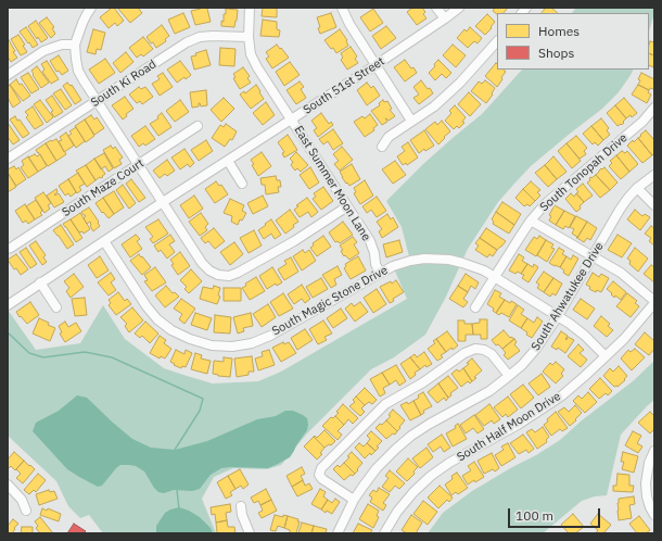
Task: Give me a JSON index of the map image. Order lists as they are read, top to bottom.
{
  "streets": {
    "street": [
      "South Ki Road",
      "South 51st Street",
      "South Tonopah Drive",
      "East Summer Moon Lane",
      "South Maze Court",
      "South Ahwatukee Drive",
      "South Magic Stone Drive",
      "South Half Moon Drive"
    ]
  },
  "crossings": [
    ["South Ki Road", "East Summer Moon Lane"],
    ["South 51st Street", "East Summer Moon Lane"],
    ["South 51st Street", "South Magic Stone Drive"],
    ["South Tonopah Drive", "South Magic Stone Drive"],
    ["East Summer Moon Lane", "South Magic Stone Drive"],
    ["South Ahwatukee Drive", "South Magic Stone Drive"],
    ["South Magic Stone Drive", "South Half Moon Drive"]
  ],
  "legend": ["Homes", "Shops"],
  "scale_bar": "100 m"
}
